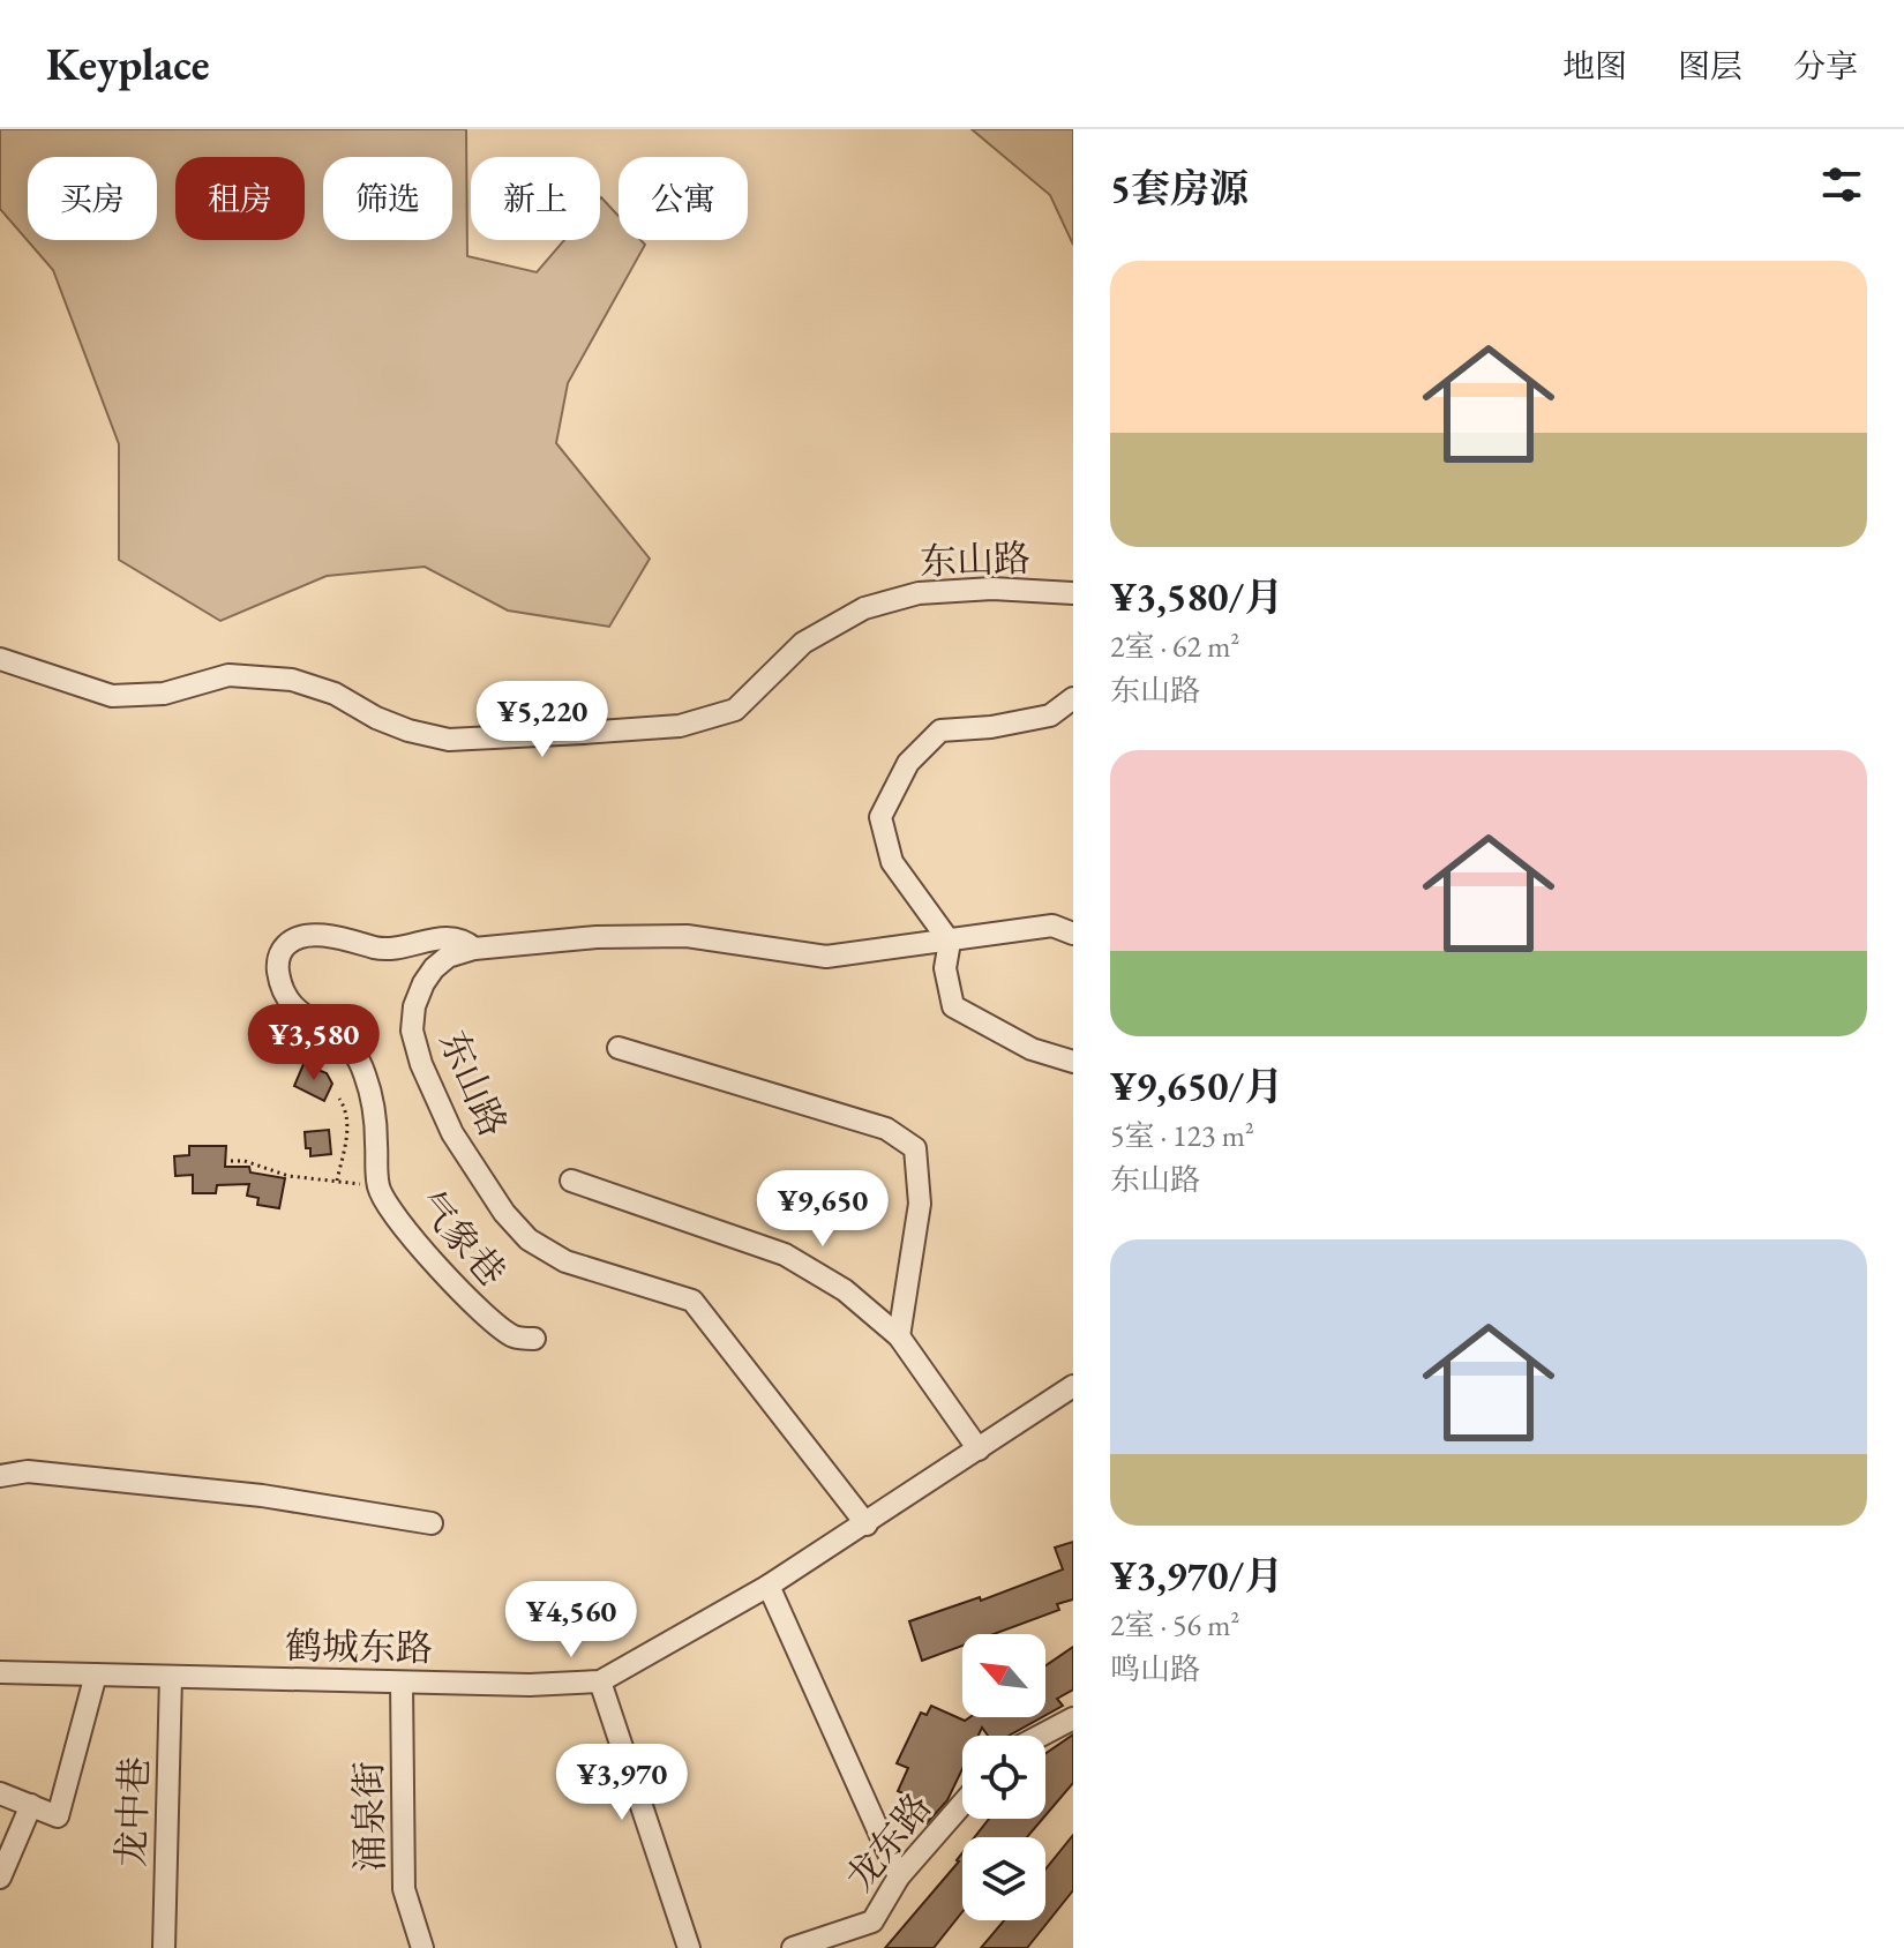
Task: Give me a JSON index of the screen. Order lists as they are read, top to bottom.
{
  "streets": {
    "street": [
      "东山路",
      "气象巷",
      "鹤城东路",
      "龙中巷",
      "涌泉街",
      "龙东路"
    ]
  },
  "crossings": [
    ["东山路", "气象巷"],
    ["东山路", "鹤城东路"],
    ["鹤城东路", "龙中巷"],
    ["鹤城东路", "涌泉街"]
  ],
  "north": "top left",
  "page": {
    "header": "Keyplace",
    "nav": ["地图", "图层", "分享"],
    "heading": "5套房源",
    "chip": [
      "买房",
      "租房",
      "筛选",
      "新上",
      "公寓"
    ],
    "list": [
      {
        "name": "¥3,580/月",
        "note": "2室 · 62 m² · 东山路"
      },
      {
        "name": "¥9,650/月",
        "note": "5室 · 123 m² · 东山路"
      },
      {
        "name": "¥3,970/月",
        "note": "2室 · 56 m² · 鸣山路"
      }
    ],
    "price": [
      "¥5,220",
      "¥3,580",
      "¥9,650",
      "¥4,560",
      "¥3,970"
    ]
  }
}
